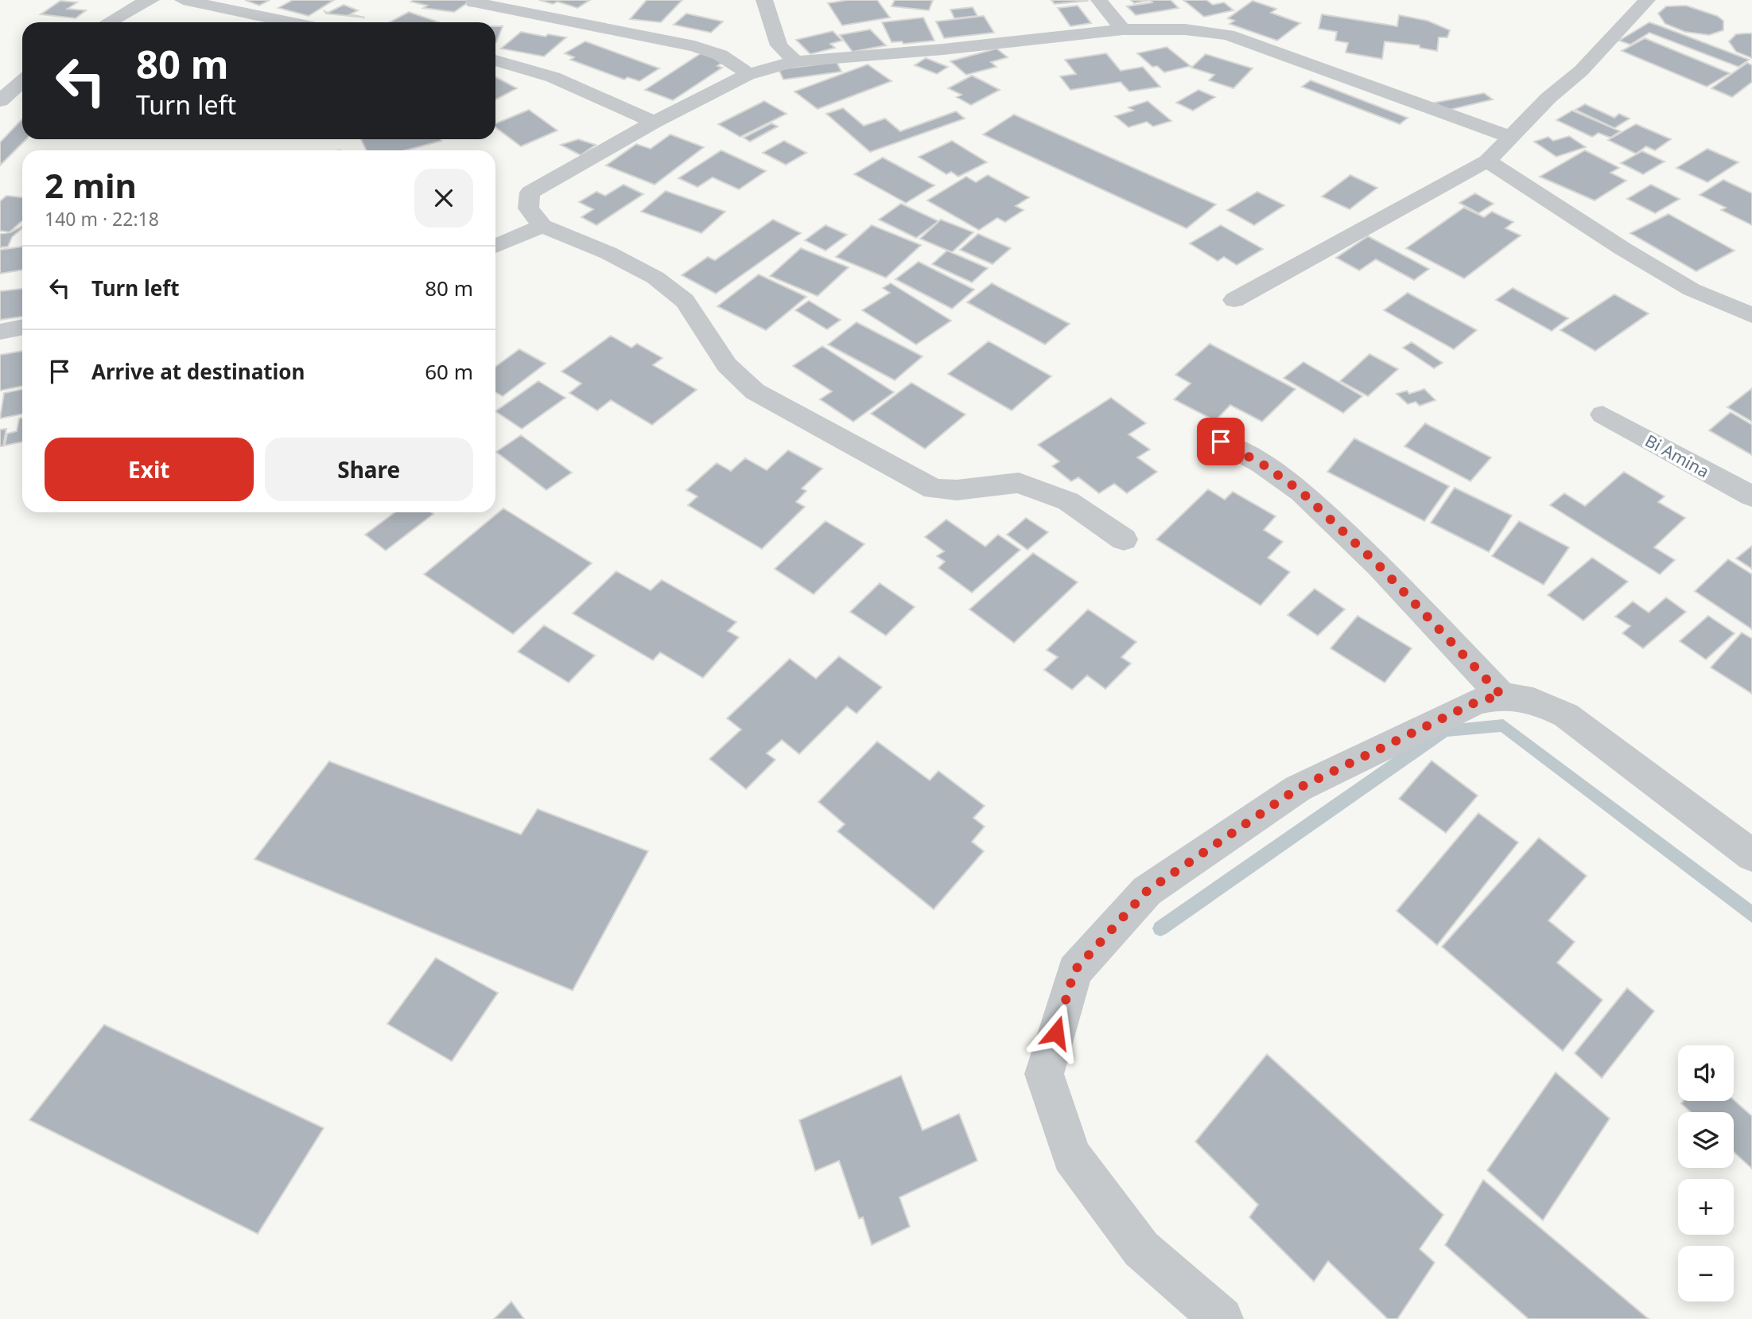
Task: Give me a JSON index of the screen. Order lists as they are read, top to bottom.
{
  "streets": {
    "street": ["Bi Amina"]
  },
  "page": {
    "turn": ["80 m", "Turn left"],
    "heading": ["2 min", "140 m · 22:18"],
    "list": [
      {
        "name": "Turn left",
        "value": "80 m"
      },
      {
        "name": "Arrive at destination",
        "value": "60 m"
      }
    ],
    "buttons": ["Exit", "Share"],
    "map_buttons": ["+", "−"]
  }
}
